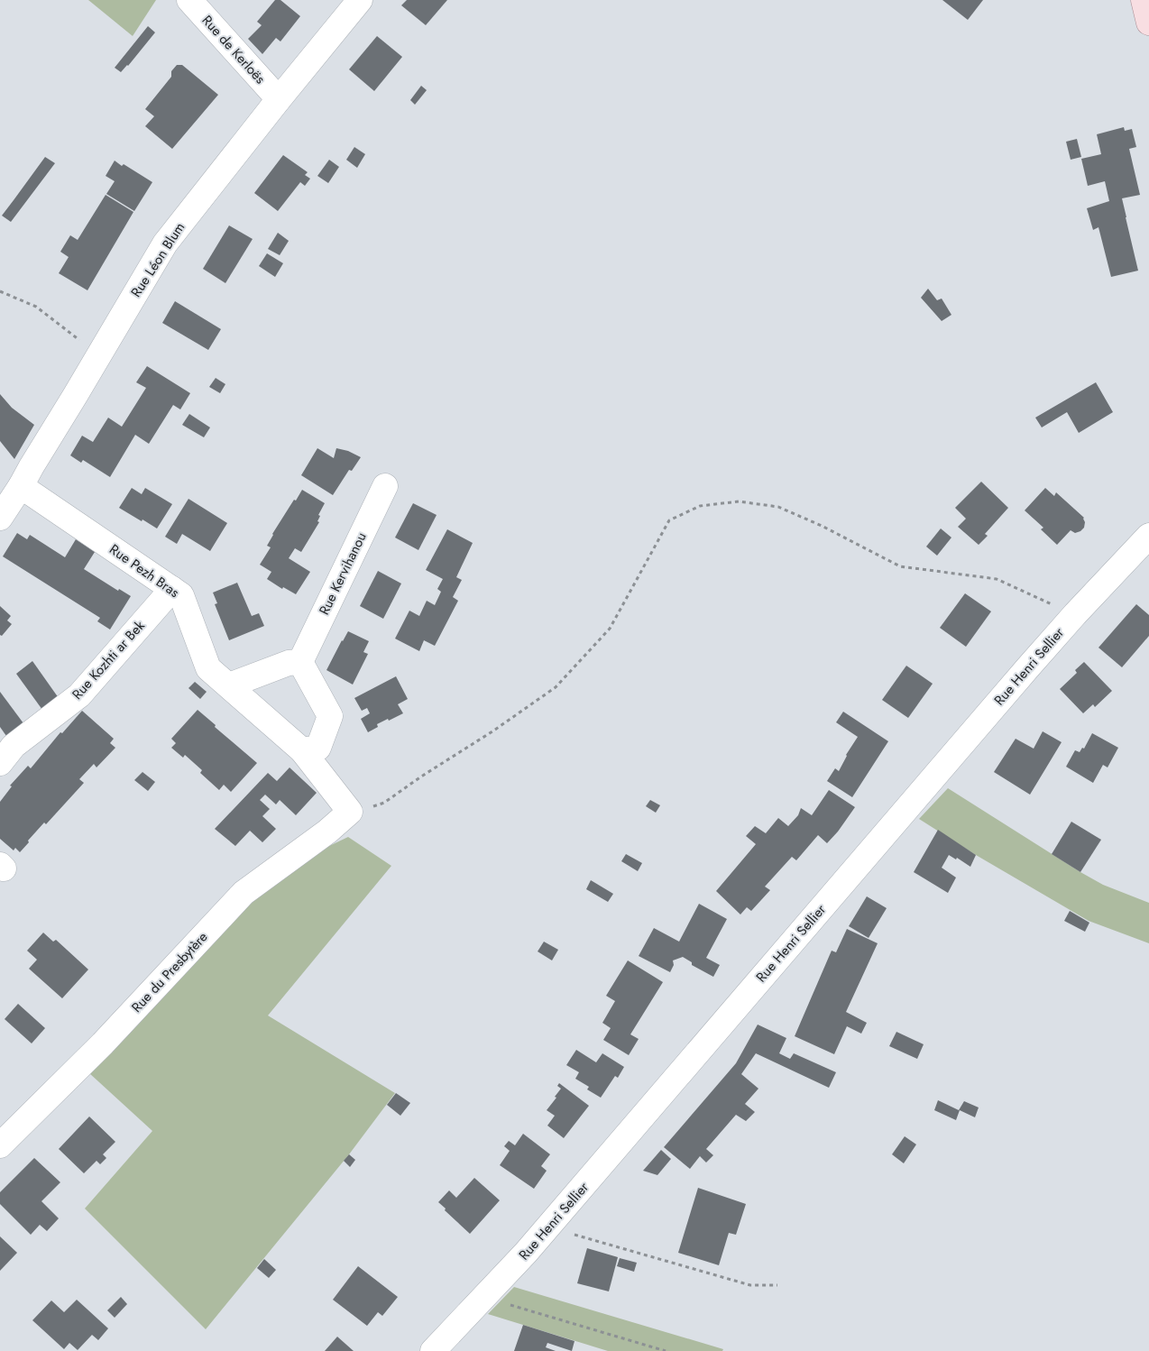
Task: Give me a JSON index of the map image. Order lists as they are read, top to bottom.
{
  "streets": {
    "street": [
      "Rue de Kerloës",
      "Rue Léon Blum",
      "Rue Pezh Bras",
      "Rue Kervihanou",
      "Rue Kozhti ar Bek",
      "Rue Henri Sellier",
      "Rue du Presbytère"
    ]
  },
  "crossings": [
    ["Rue de Kerloës", "Rue Léon Blum"],
    ["Rue Léon Blum", "Rue Pezh Bras"],
    ["Rue Pezh Bras", "Rue Kozhti ar Bek"],
    ["Rue Pezh Bras", "Rue du Presbytère"]
  ]
}
